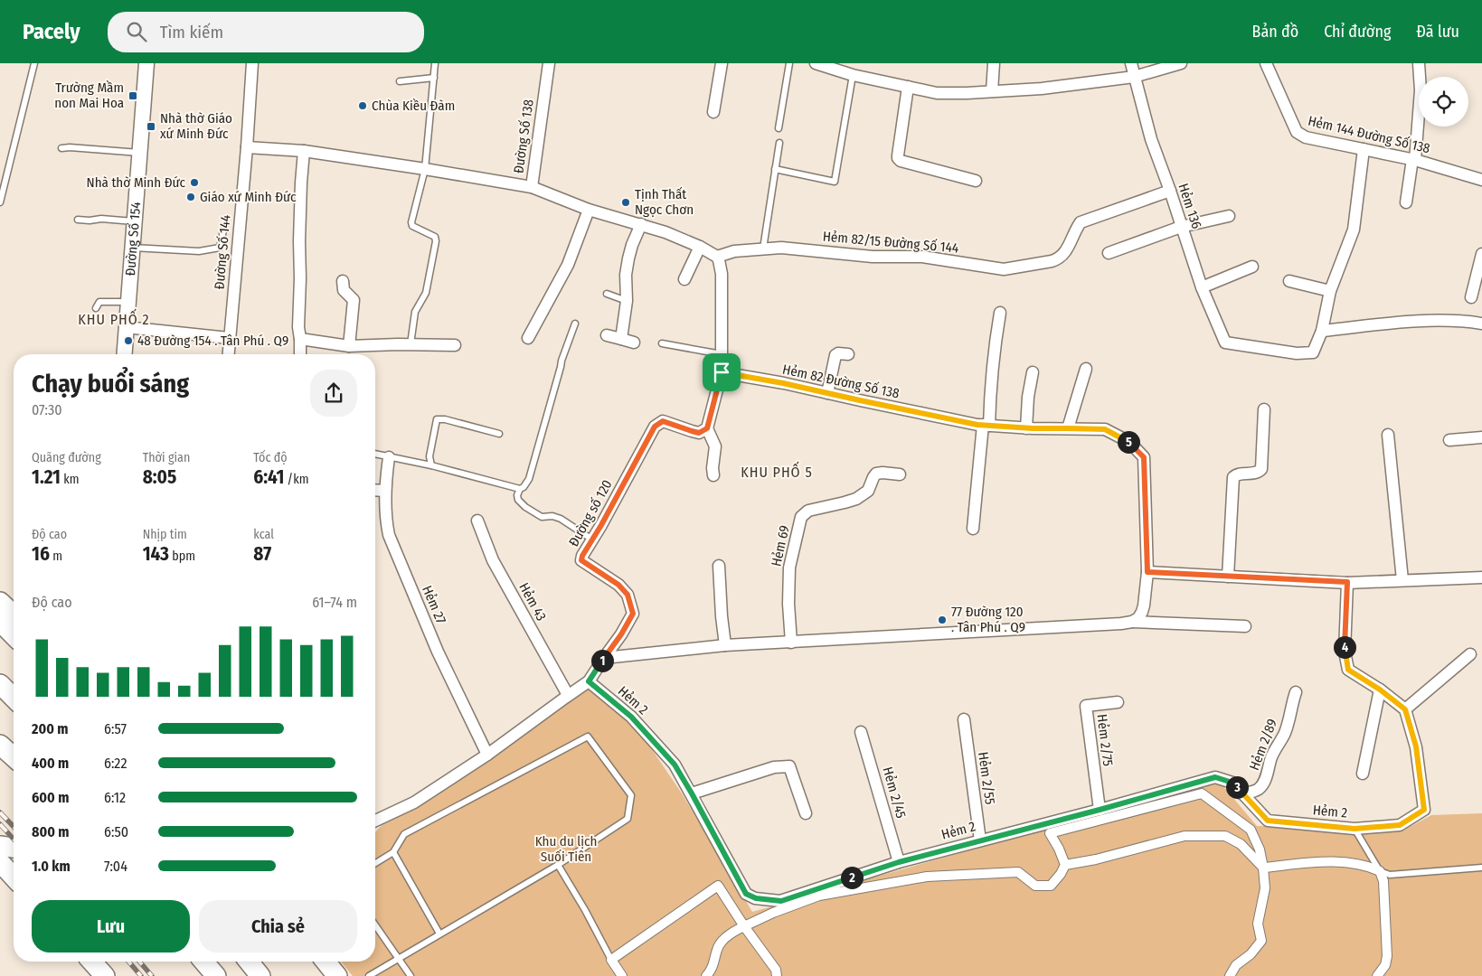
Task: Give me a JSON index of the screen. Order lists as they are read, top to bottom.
{
  "streets": {
    "street": [
      "Hẻm 144 Đường Số 138",
      "Đường Số 138",
      "Hẻm 136",
      "Đường Số 154",
      "Hẻm 82/15 Đường Số 144",
      "Đường Số 144",
      "Hẻm 82 Đường Số 138",
      "Đường số 120",
      "Hẻm 69",
      "Hẻm 43",
      "Hẻm 27",
      "Hẻm 2",
      "Hẻm 2/75",
      "Hẻm 2/89",
      "Hẻm 2/55",
      "Hẻm 2/45"
    ]
  },
  "crossings": [
    ["Đường Số 138", "Đường Số 144"],
    ["Hẻm 136", "Hẻm 82/15 Đường Số 144"],
    ["Đường số 120", "Hẻm 43"],
    ["Đường số 120", "Hẻm 27"],
    ["Đường số 120", "Hẻm 2"],
    ["Hẻm 2", "Hẻm 2/75"],
    ["Hẻm 2", "Hẻm 2/89"],
    ["Hẻm 2", "Hẻm 2/55"],
    ["Hẻm 2", "Hẻm 2/45"]
  ],
  "districts": ["KHU PHỐ 2", "KHU PHỐ 5"],
  "parks": ["Khu du lịch Suối Tiên"],
  "places": {
    "transit": ["Trường Mầm non Mai Hoa", "Nhà thờ Giáo xứ Minh Đức"],
    "other": [
      "Chùa Kiều Đàm",
      "Nhà thờ Minh Đức",
      "Giáo xứ Minh Đức",
      "Tịnh Thất Ngọc Chơn",
      "48 Đường 154 . Tân Phú . Q9",
      "77 Đường 120 . Tân Phú . Q9"
    ]
  },
  "page": {
    "header": "Pacely",
    "search": "Tìm kiếm",
    "nav": ["Bản đồ", "Chỉ đường", "Đã lưu"],
    "heading": ["Chạy buổi sáng", "07:30"],
    "pins": [
      "5",
      "4",
      "1",
      "3",
      "2"
    ],
    "stats": [
      ["Quãng đường", "1.21 km"],
      ["Thời gian", "8:05"],
      ["Tốc độ", "6:41 /km"],
      ["Độ cao", "16 m"],
      ["Nhịp tim", "143 bpm"],
      ["kcal", "87"]
    ],
    "chart": ["Độ cao", "61–74 m"],
    "list": [
      {
        "name": "200 m",
        "note": "6:57"
      },
      {
        "name": "400 m",
        "note": "6:22"
      },
      {
        "name": "600 m",
        "note": "6:12"
      },
      {
        "name": "800 m",
        "note": "6:50"
      },
      {
        "name": "1.0 km",
        "note": "7:04"
      }
    ],
    "buttons": ["Lưu", "Chia sẻ"]
  }
}
